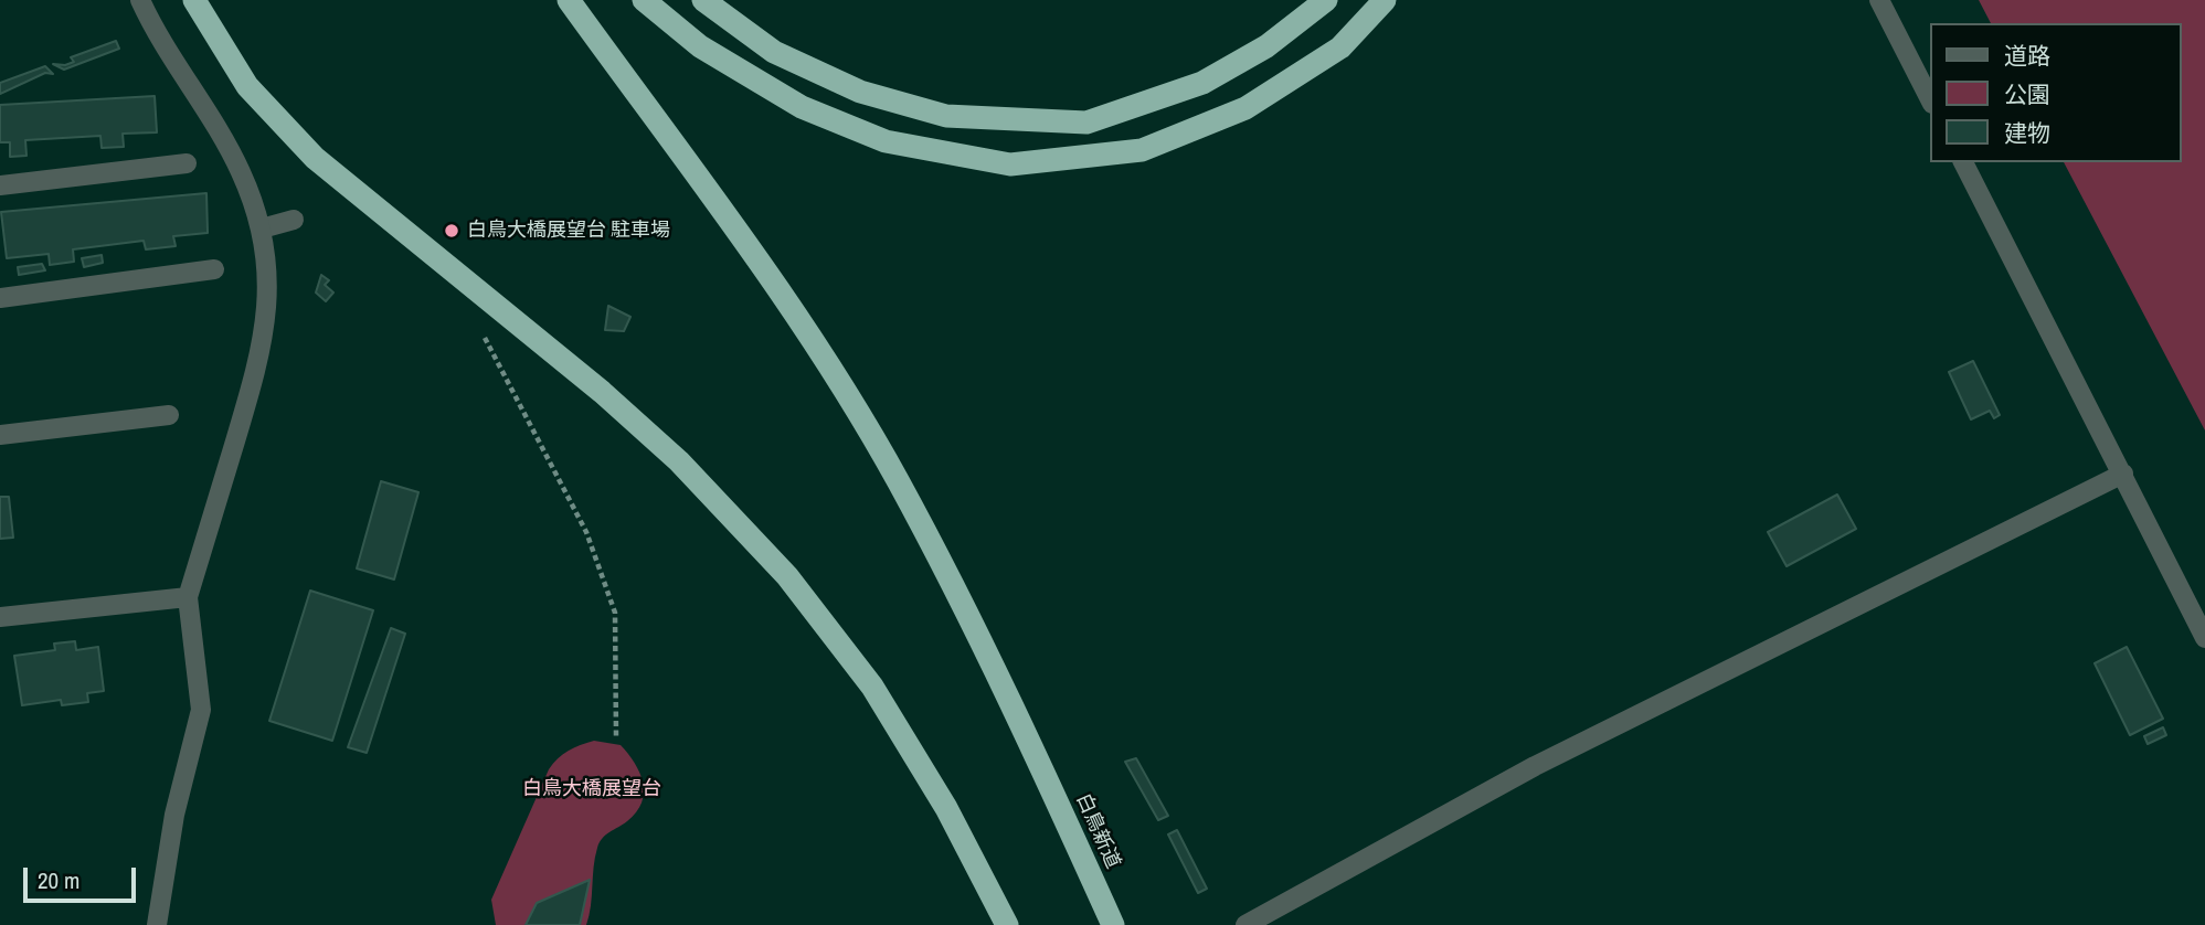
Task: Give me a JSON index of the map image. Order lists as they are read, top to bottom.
{
  "streets": {
    "highway": ["白鳥新道"]
  },
  "parks": ["白鳥大橋展望台"],
  "places": ["白鳥大橋展望台 駐車場"],
  "legend": ["道路", "公園", "建物"],
  "scale_bar": "20 m"
}
